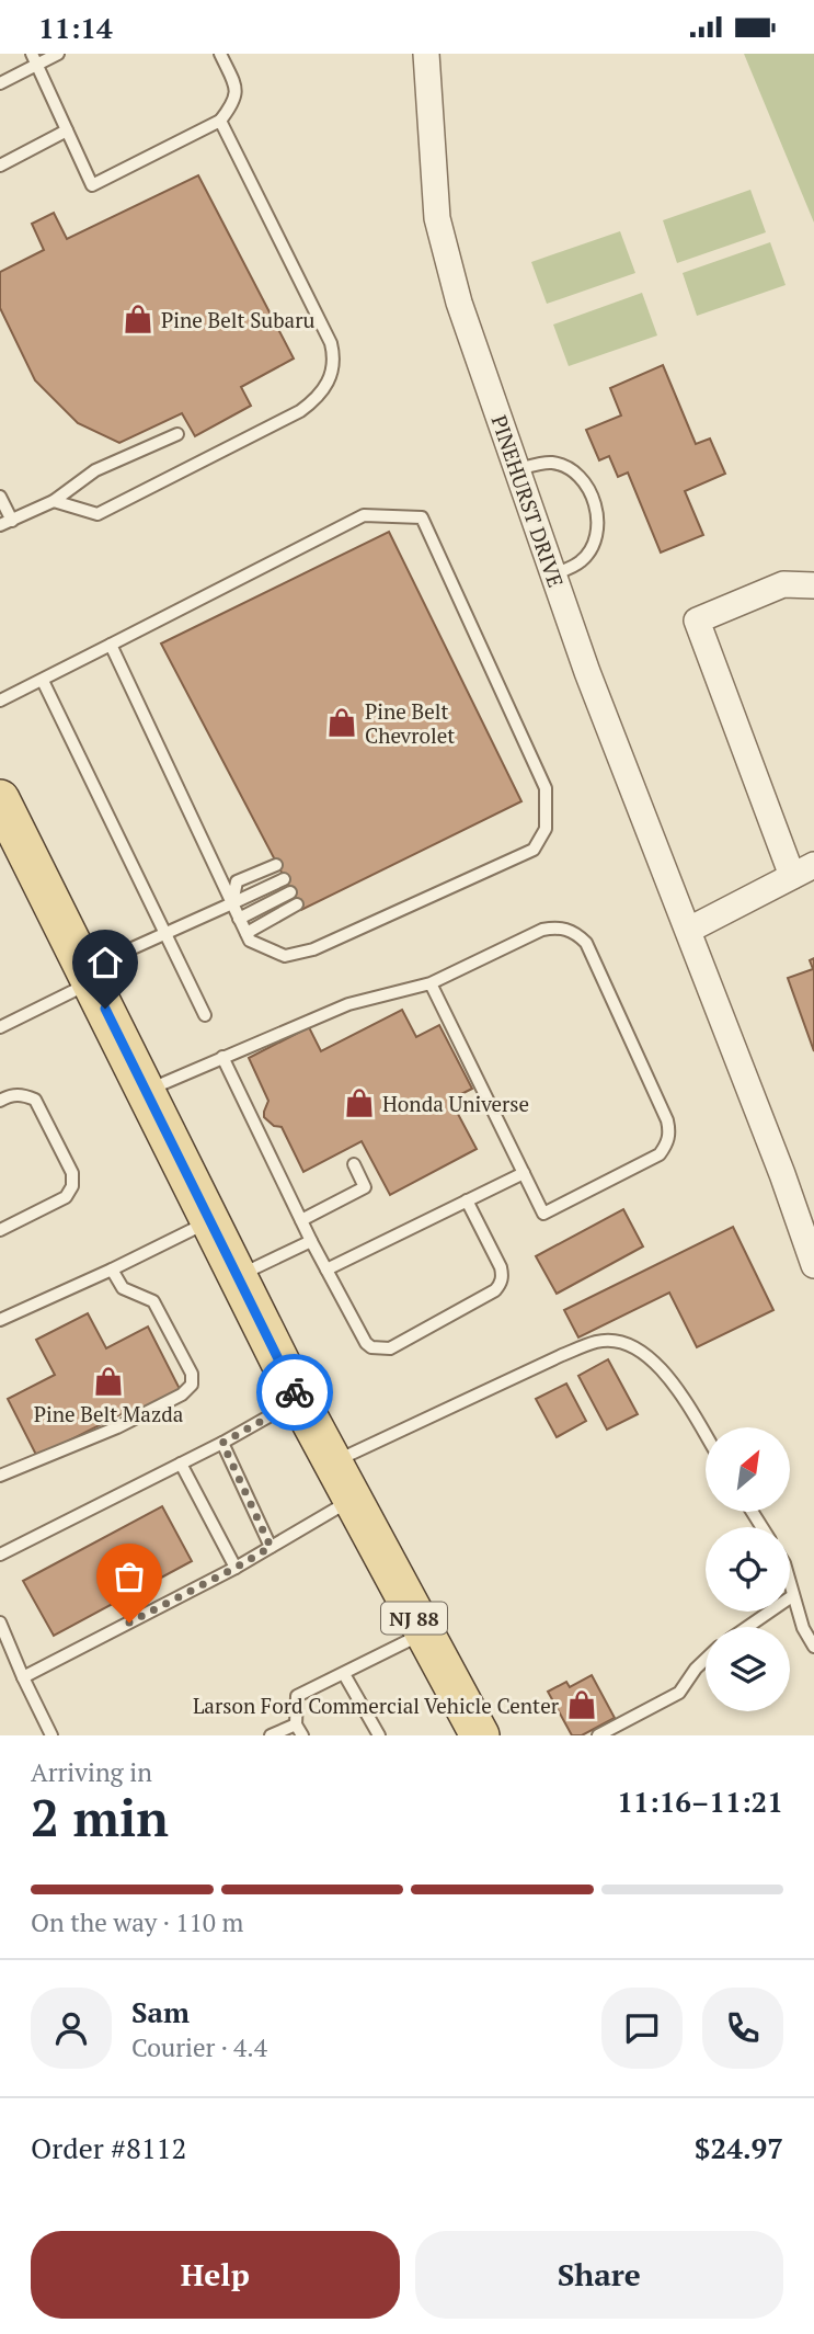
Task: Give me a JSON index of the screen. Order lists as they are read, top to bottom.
{
  "streets": {
    "main road": ["NJ 88"],
    "street": ["PINEHURST DRIVE"]
  },
  "places": {
    "shop": [
      "Pine Belt Subaru",
      "Pine Belt Chevrolet",
      "Honda Universe",
      "Pine Belt Mazda",
      "Larson Ford Commercial Vehicle Center"
    ]
  },
  "north": "top right",
  "page": {
    "status": "11:14",
    "heading": ["2 min", "Arriving in", "11:16–11:21"],
    "panel": [
      "Sam",
      "Courier · 4.4",
      "Order #8112",
      "$24.97"
    ],
    "bar": "On the way · 110 m",
    "buttons": ["Help", "Share"]
  }
}
